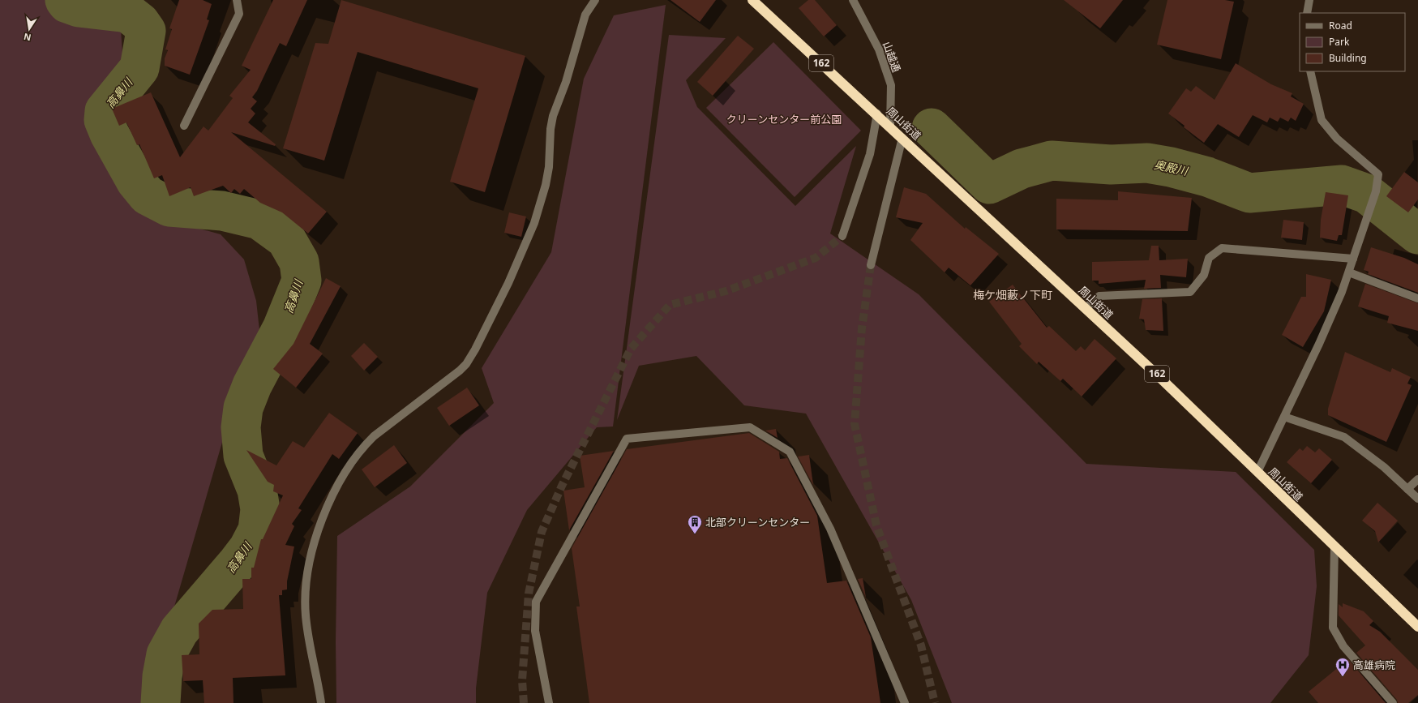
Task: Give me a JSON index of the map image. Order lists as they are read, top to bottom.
{
  "streets": {
    "highway": ["162", "周山街道"],
    "street": ["山越通"]
  },
  "crossings": [
    ["山越通", "周山街道"]
  ],
  "districts": ["梅ケ畑藪ノ下町"],
  "water": ["高鼻川", "奥殿川"],
  "parks": ["クリーンセンター前公園"],
  "places": {
    "building": ["北部クリーンセンター"],
    "hospital": ["高雄病院"]
  },
  "legend": ["Road", "Park", "Building"],
  "north": "bottom"
}
